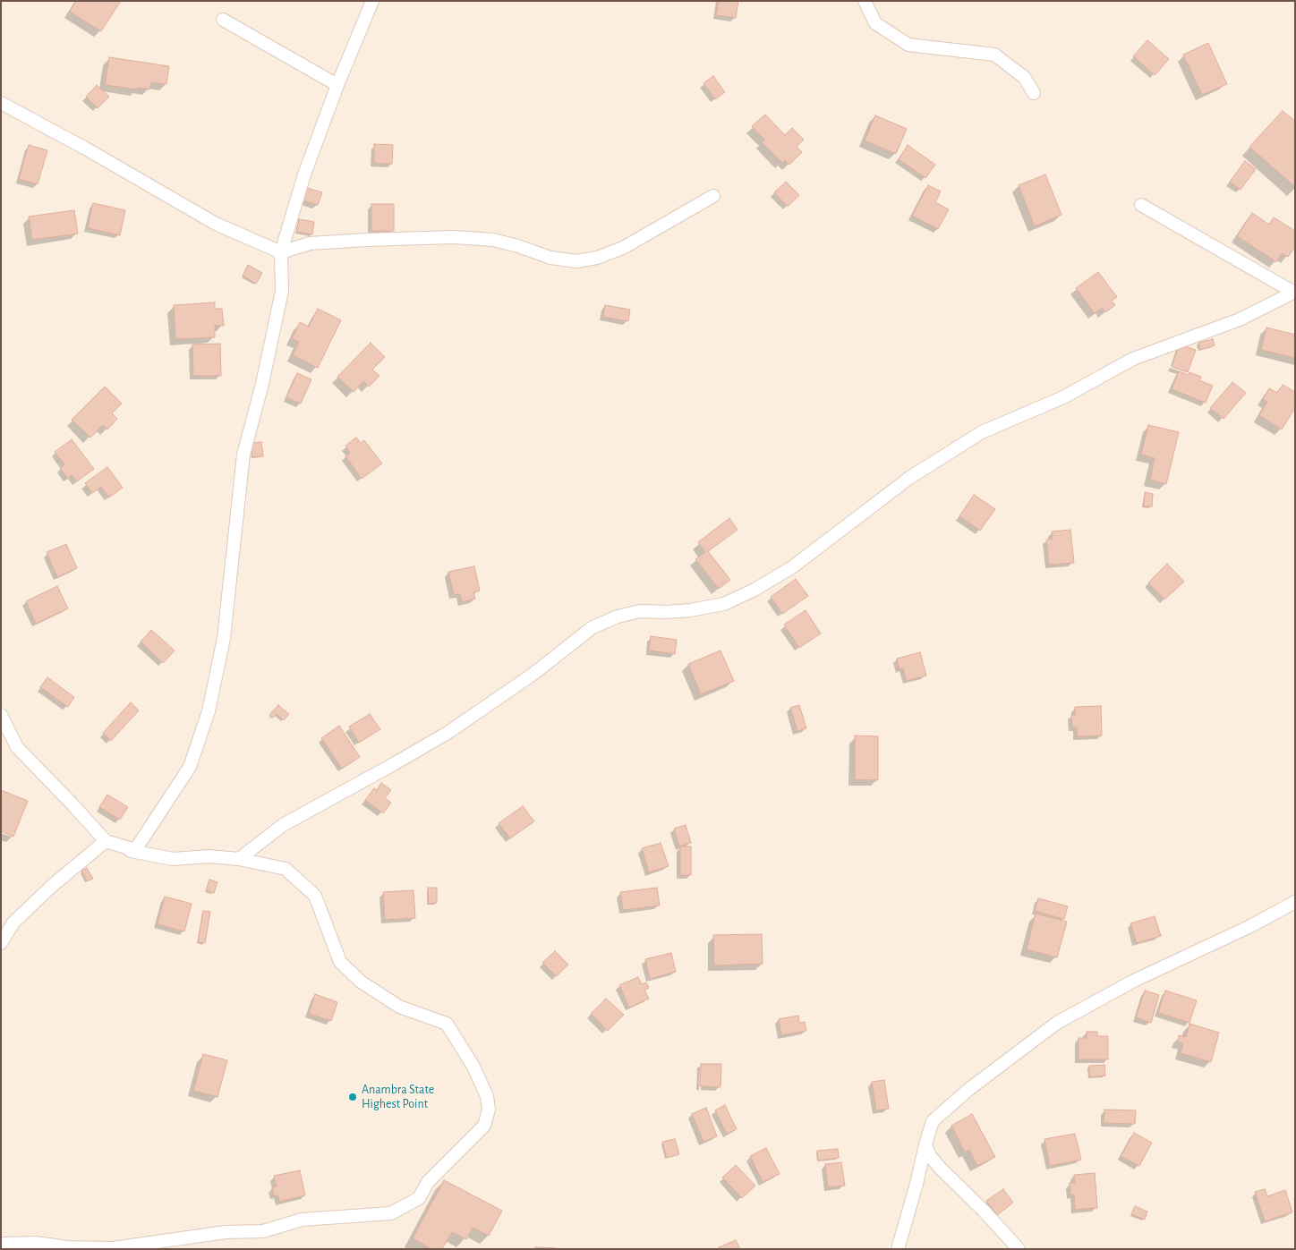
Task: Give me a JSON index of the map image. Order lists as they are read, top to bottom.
{
  "places": ["Anambra State Highest Point"]
}
